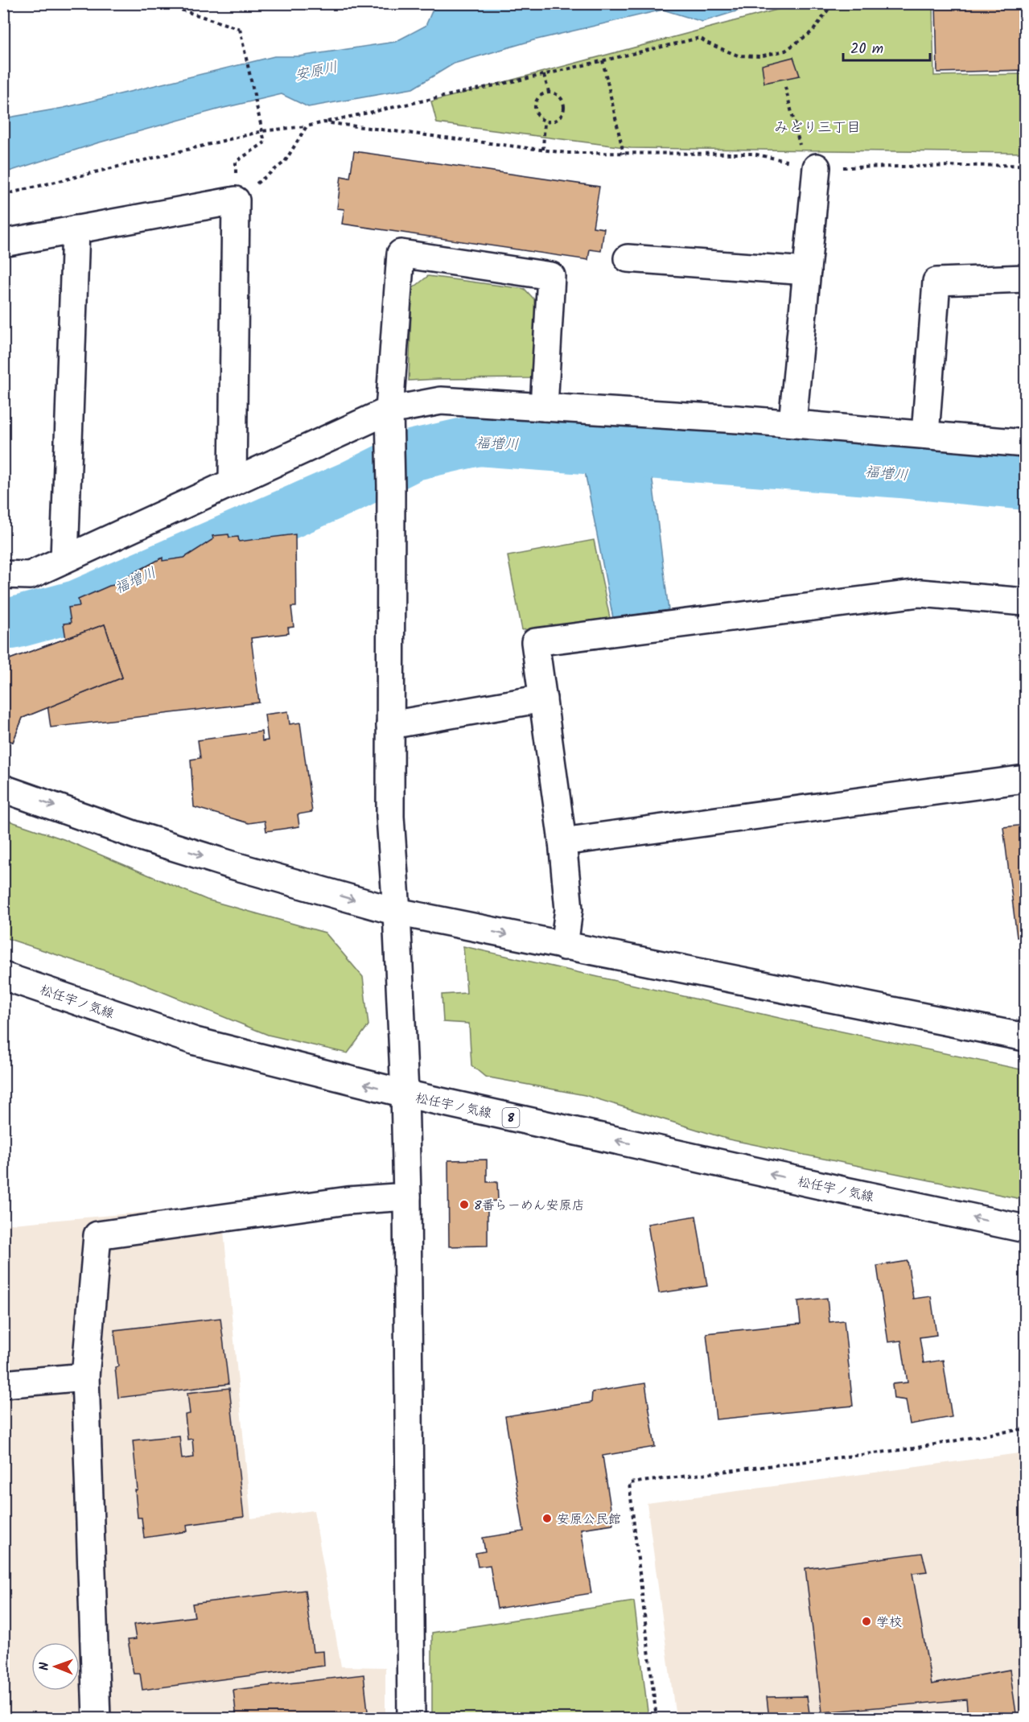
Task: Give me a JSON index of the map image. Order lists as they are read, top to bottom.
{
  "streets": {
    "street": ["松任宇ノ気線", "8"]
  },
  "districts": ["みどり三丁目"],
  "water": ["安原川", "福増川"],
  "places": ["8番らーめん安原店", "安原公民館", "学校"],
  "scale_bar": "20 m",
  "north": "left"
}
